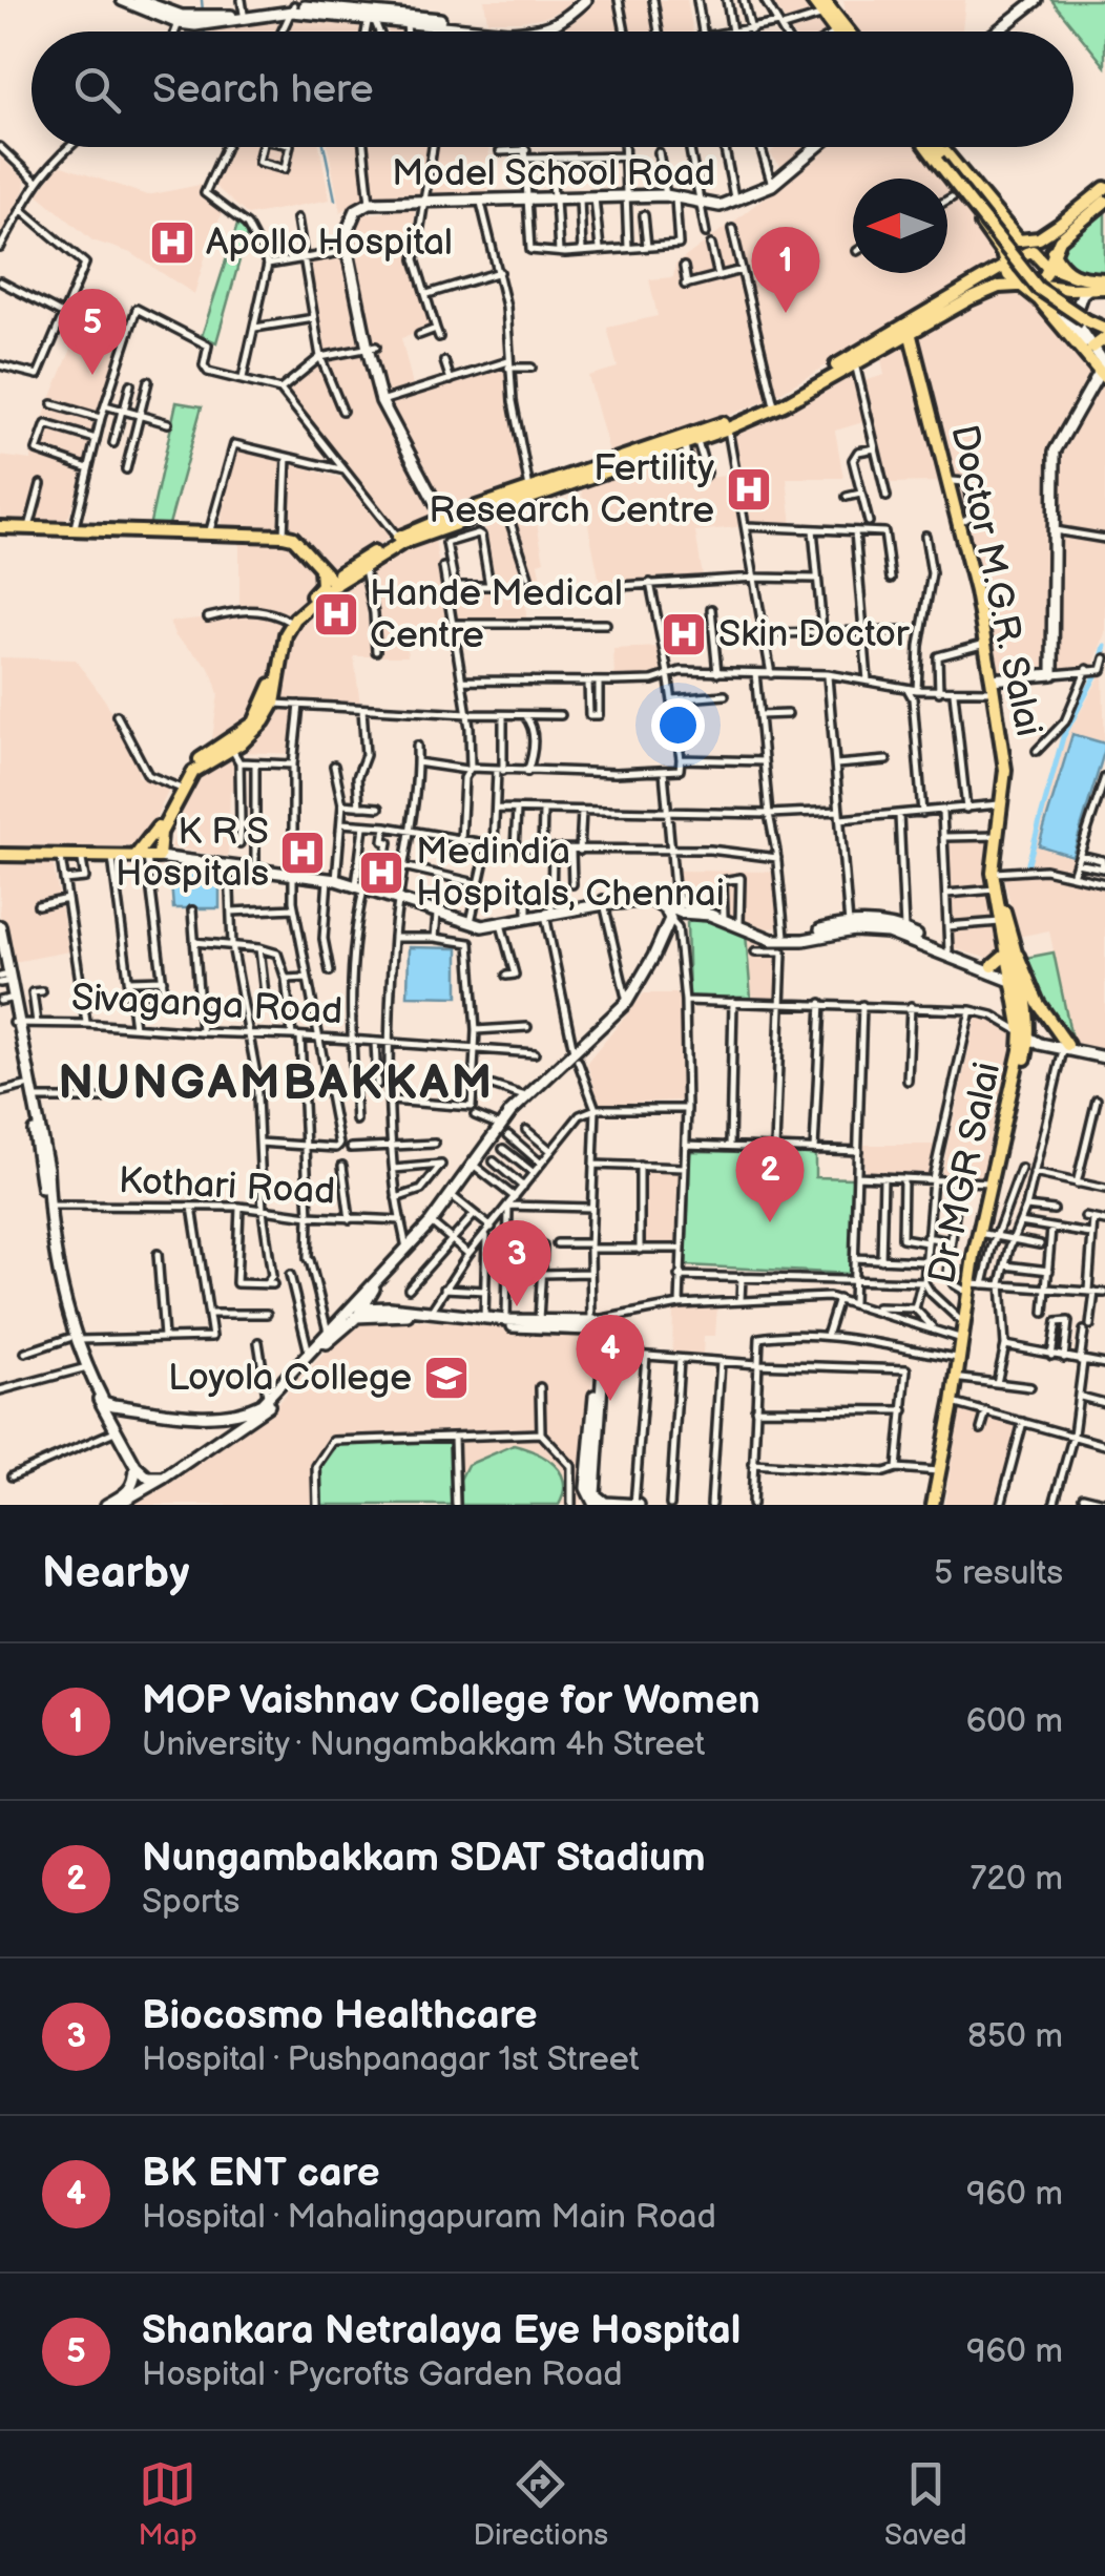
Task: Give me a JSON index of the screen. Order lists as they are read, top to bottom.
{
  "streets": {
    "main road": ["Model School Road", "Doctor M.G.R. Salai", "Dr MGR Salai"],
    "street": ["Sivaganga Road", "Kothari Road"]
  },
  "crossings": [
    ["Doctor M.G.R. Salai", "Dr MGR Salai"]
  ],
  "districts": ["NUNGAMBAKKAM"],
  "places": {
    "hospital": [
      "Apollo Hospital",
      "Fertility Research Centre",
      "Hande Medical Centre",
      "Skin Doctor",
      "K R S Hospitals",
      "Medindia Hospitals, Chennai"
    ],
    "school or university": ["Loyola College"]
  },
  "north": "left",
  "page": {
    "search": "Search here",
    "pins": [
      "1",
      "5",
      "2",
      "3",
      "4"
    ],
    "heading": ["Nearby", "5 results"],
    "list": [
      {
        "mark": "1",
        "name": "MOP Vaishnav College for Women",
        "note": "University · Nungambakkam 4h Street",
        "value": "600 m"
      },
      {
        "mark": "2",
        "name": "Nungambakkam SDAT Stadium",
        "note": "Sports",
        "value": "720 m"
      },
      {
        "mark": "3",
        "name": "Biocosmo Healthcare",
        "note": "Hospital · Pushpanagar 1st Street",
        "value": "850 m"
      },
      {
        "mark": "4",
        "name": "BK ENT care",
        "note": "Hospital · Mahalingapuram Main Road",
        "value": "960 m"
      },
      {
        "mark": "5",
        "name": "Shankara Netralaya Eye Hospital",
        "note": "Hospital · Pycrofts Garden Road",
        "value": "960 m"
      }
    ],
    "nav": ["Map", "Directions", "Saved"]
  }
}
